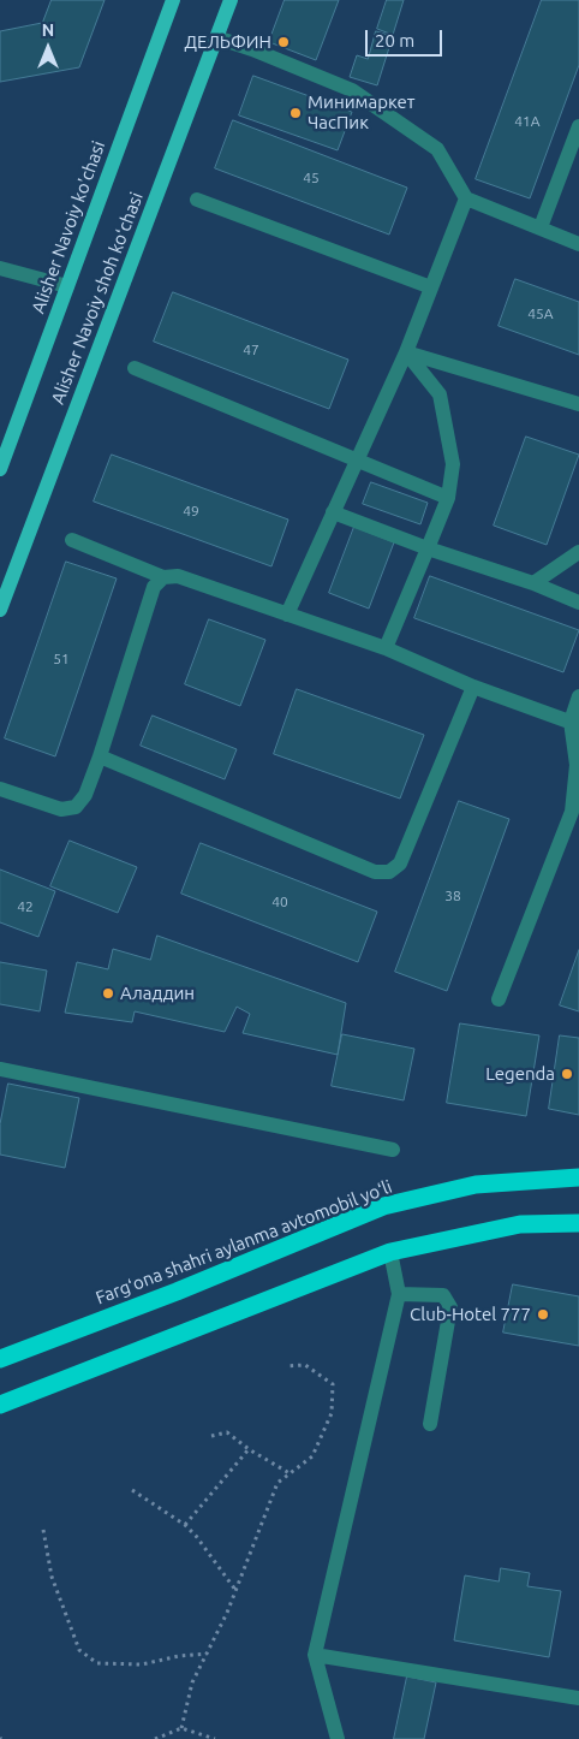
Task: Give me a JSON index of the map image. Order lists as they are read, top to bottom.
{
  "streets": {
    "highway": ["Fargʻona shahri aylanma avtomobil yoʻli"],
    "main road": ["Alisher Navoiy ko'chasi", "Alisher Navoiy shoh koʻchasi"]
  },
  "places": [
    "ДЕЛЬФИН",
    "Минимаркет ЧасПик",
    "Аладдин",
    "Legenda",
    "Club-Hotel 777"
  ],
  "house_numbers": [
    "41А",
    "45",
    "45А",
    "47",
    "49",
    "51",
    "38",
    "40",
    "42"
  ],
  "scale_bar": "20 m",
  "north": "top"
}
